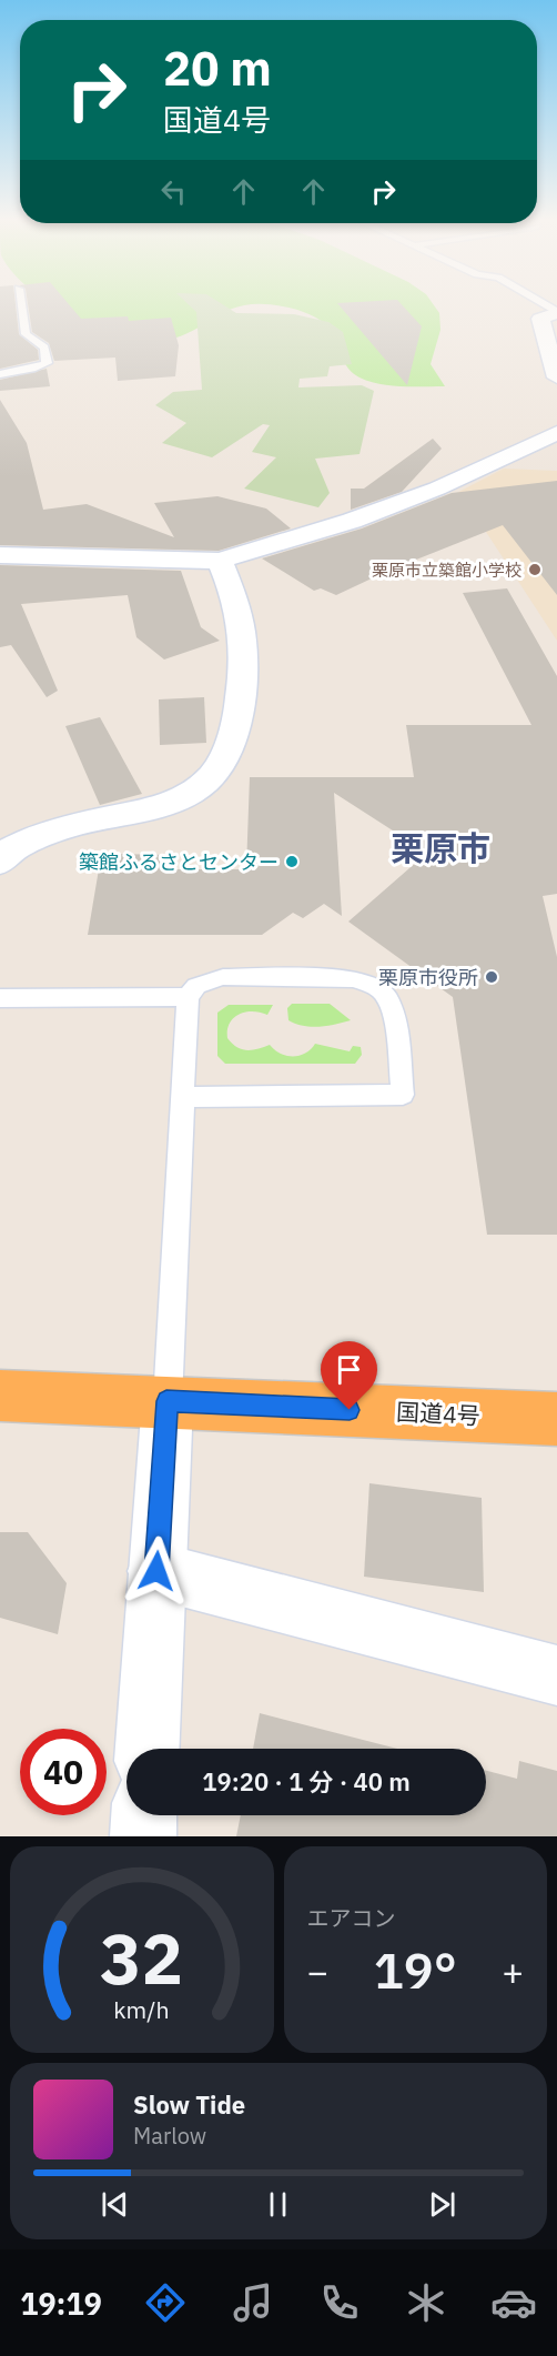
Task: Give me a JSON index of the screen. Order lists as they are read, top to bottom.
{
  "streets": {
    "highway": ["国道4号"]
  },
  "districts": ["栗原市"],
  "places": ["栗原市立築館小学校", "築館ふるさとセンター", "栗原市役所"],
  "page": {
    "turn": ["20 m", "国道4号"],
    "limit": "40",
    "trip": "19:20 · 1 分 · 40 m",
    "tile": "エアコン",
    "heat": ["−", "19°", "+"],
    "song": ["Slow Tide", "Marlow"],
    "tabs": "19:19",
    "gauge": ["32", "km/h"]
  }
}
